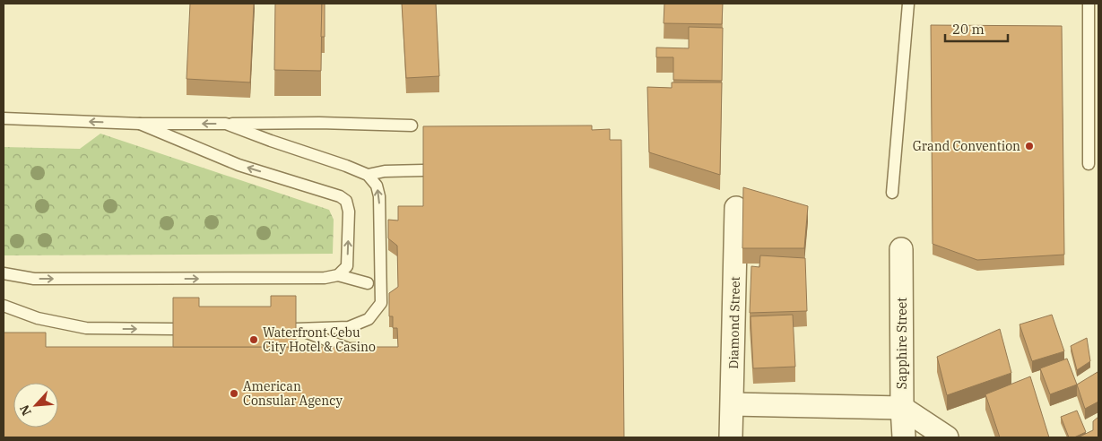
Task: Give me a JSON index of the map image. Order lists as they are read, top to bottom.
{
  "streets": {
    "street": ["Diamond Street", "Sapphire Street"]
  },
  "places": ["Grand Convention", "Waterfront Cebu City Hotel & Casino", "American Consular Agency"],
  "scale_bar": "20 m",
  "north": "bottom left"
}
